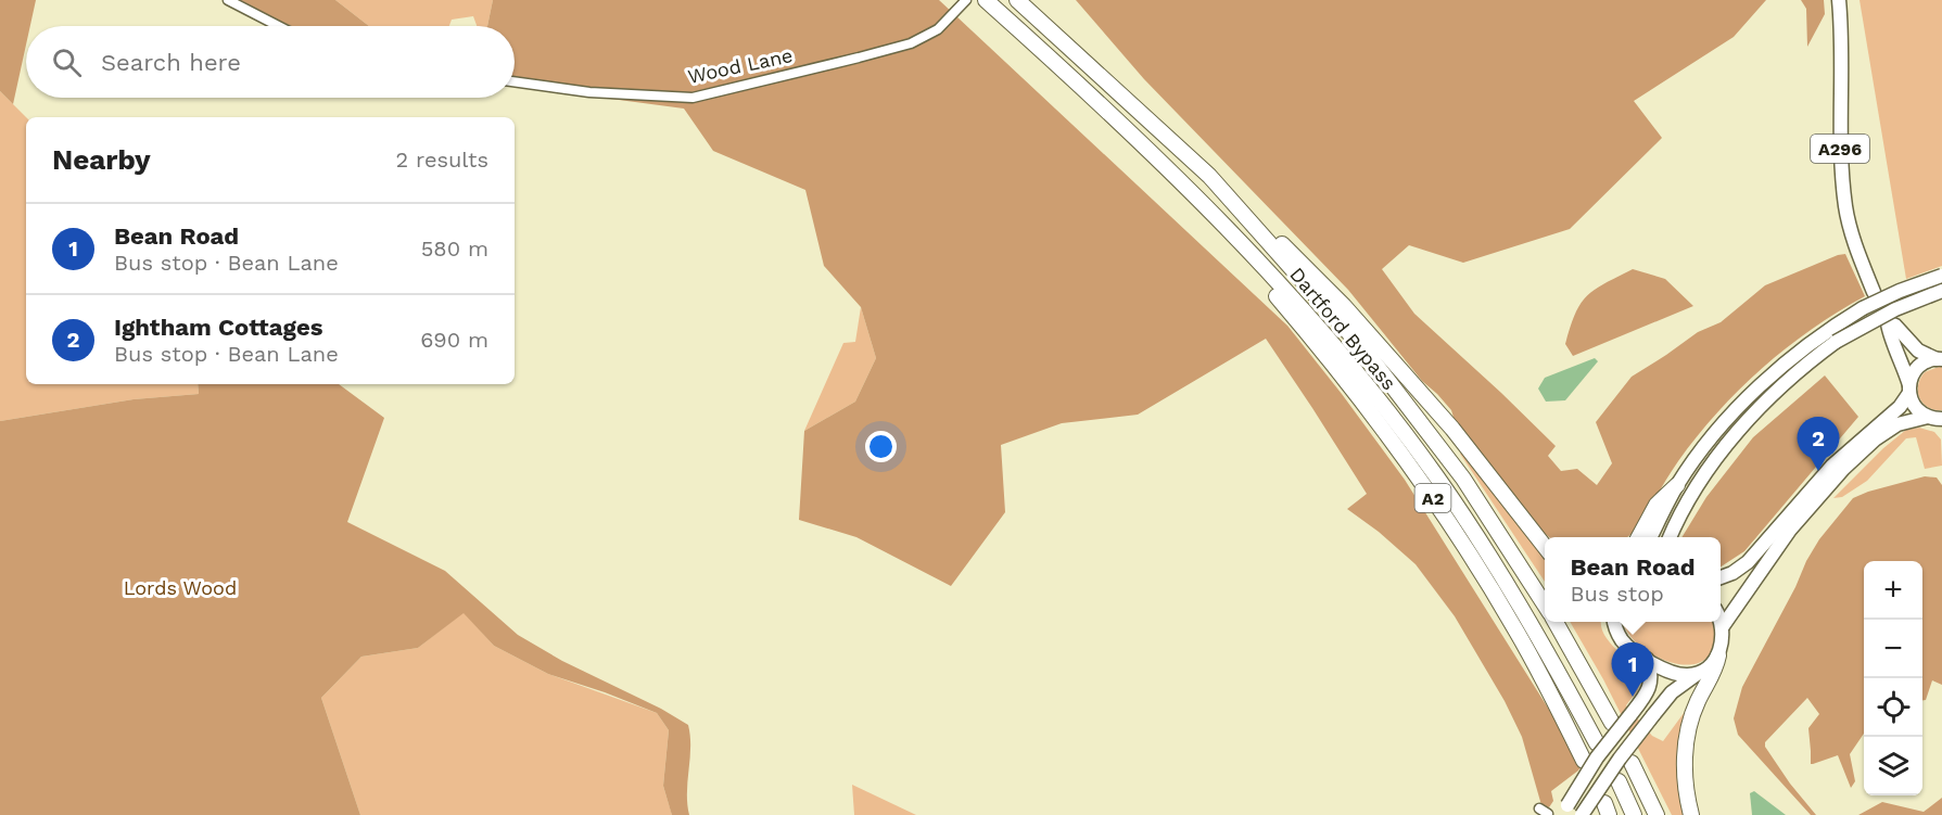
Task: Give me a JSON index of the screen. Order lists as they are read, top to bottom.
{
  "streets": {
    "highway": ["Dartford Bypass", "A2"],
    "main road": ["A296"],
    "street": ["Wood Lane"]
  },
  "crossings": [
    ["Dartford Bypass", "A2"]
  ],
  "parks": ["Lords Wood"],
  "page": {
    "search": "Search here",
    "heading": ["Nearby", "2 results"],
    "list": [
      {
        "mark": "1",
        "name": "Bean Road",
        "note": "Bus stop · Bean Lane",
        "value": "580 m"
      },
      {
        "mark": "2",
        "name": "Ightham Cottages",
        "note": "Bus stop · Bean Lane",
        "value": "690 m"
      }
    ],
    "pins": ["2", "1"],
    "popup": ["Bean Road", "Bus stop"],
    "map_buttons": ["+", "−"]
  }
}
